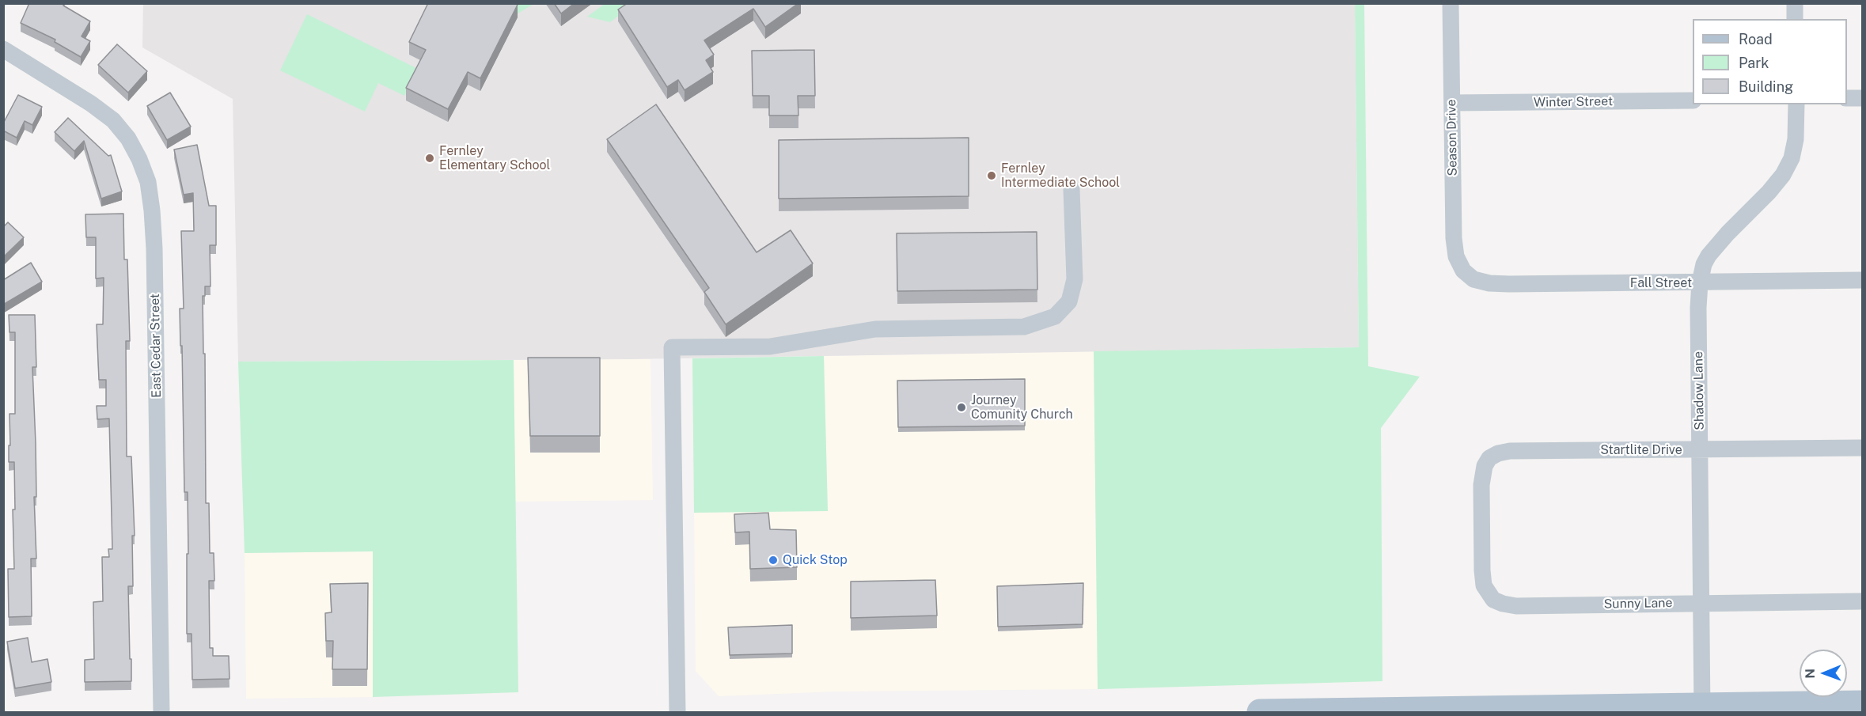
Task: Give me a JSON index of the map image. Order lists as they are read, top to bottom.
{
  "streets": {
    "street": [
      "Winter Street",
      "Season Drive",
      "Fall Street",
      "East Cedar Street",
      "Shadow Lane",
      "Startlite Drive",
      "Sunny Lane"
    ]
  },
  "crossings": [
    ["Winter Street", "Season Drive"],
    ["Season Drive", "Fall Street"],
    ["Fall Street", "Shadow Lane"],
    ["Shadow Lane", "Startlite Drive"],
    ["Shadow Lane", "Sunny Lane"],
    ["Startlite Drive", "Sunny Lane"]
  ],
  "places": [
    "Fernley Elementary School",
    "Fernley Intermediate School",
    "Journey Comunity Church",
    "Quick Stop"
  ],
  "legend": ["Road", "Park", "Building"],
  "north": "left"
}
